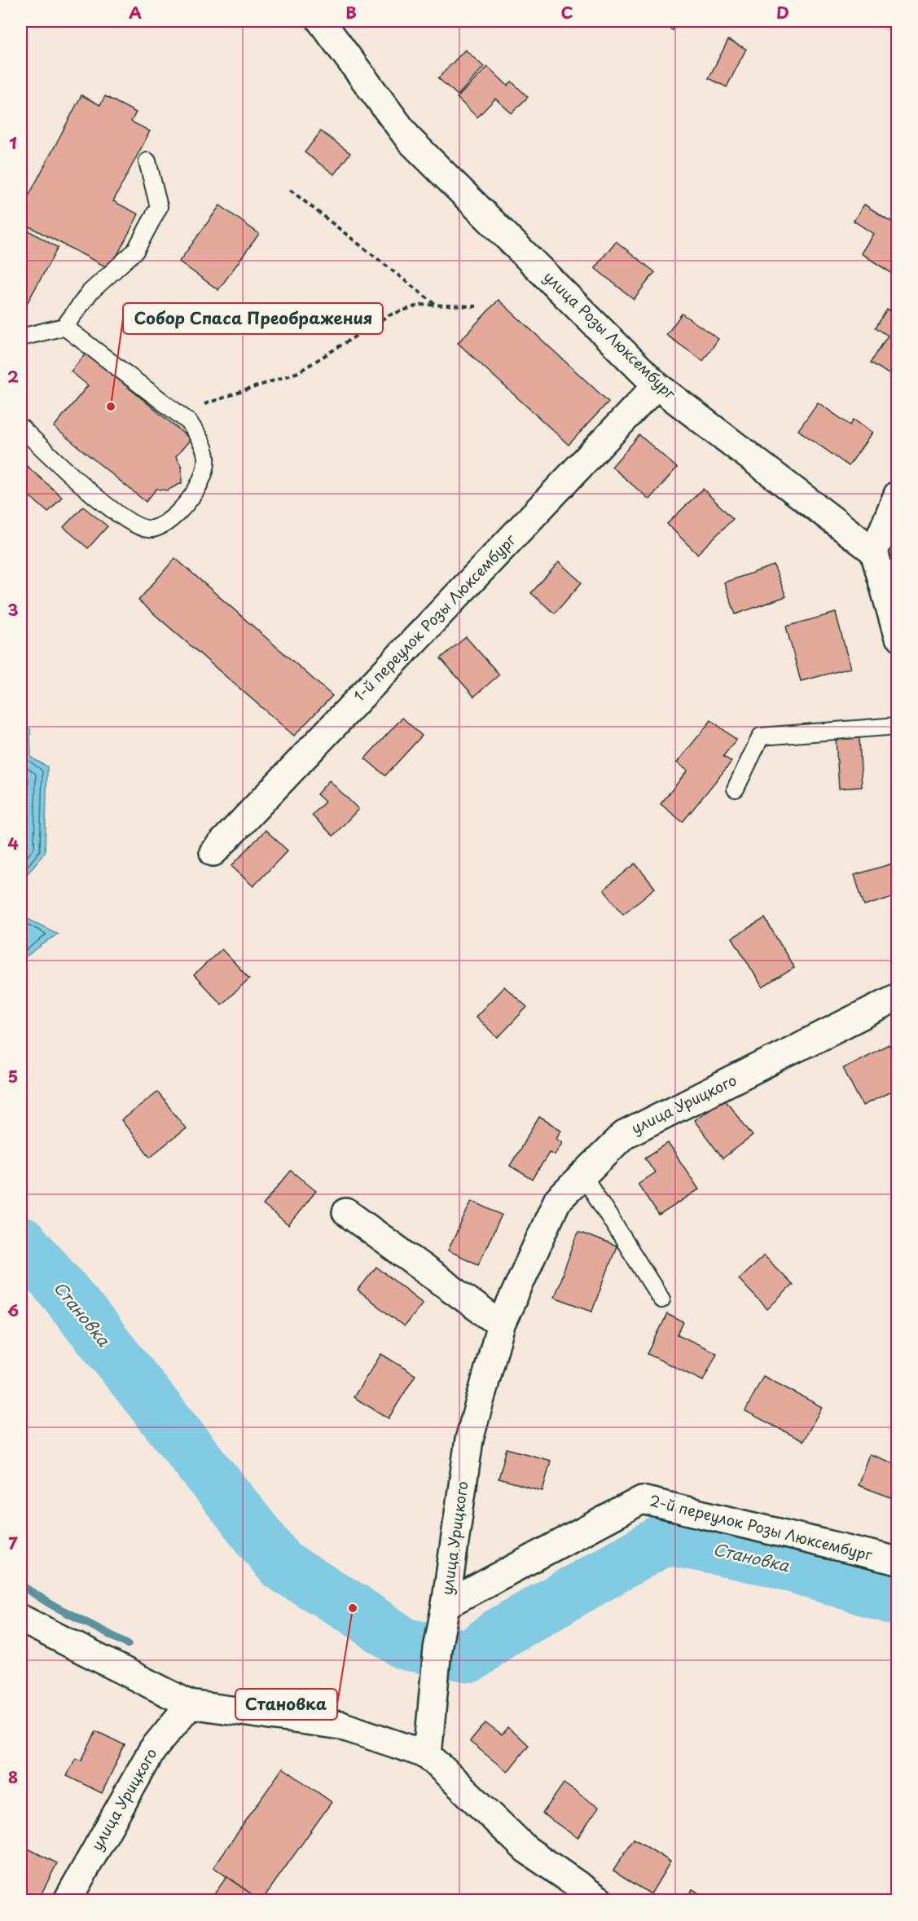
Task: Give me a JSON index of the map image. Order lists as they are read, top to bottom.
{
  "streets": {
    "street": [
      "улица Розы Люксембург",
      "1-й переулок Розы Люксембург",
      "улица Урицкого",
      "2-й переулок Розы Люксембург"
    ]
  },
  "crossings": [
    ["улица Розы Люксембург", "1-й переулок Розы Люксембург"],
    ["улица Урицкого", "2-й переулок Розы Люксембург"]
  ],
  "water": ["Становка"],
  "places": ["Собор Спаса Преображения", "Становка"],
  "grid": {
    "columns": [
      "A",
      "B",
      "C",
      "D"
    ],
    "rows": [
      "1",
      "2",
      "3",
      "4",
      "5",
      "6",
      "7",
      "8"
    ]
  }
}
